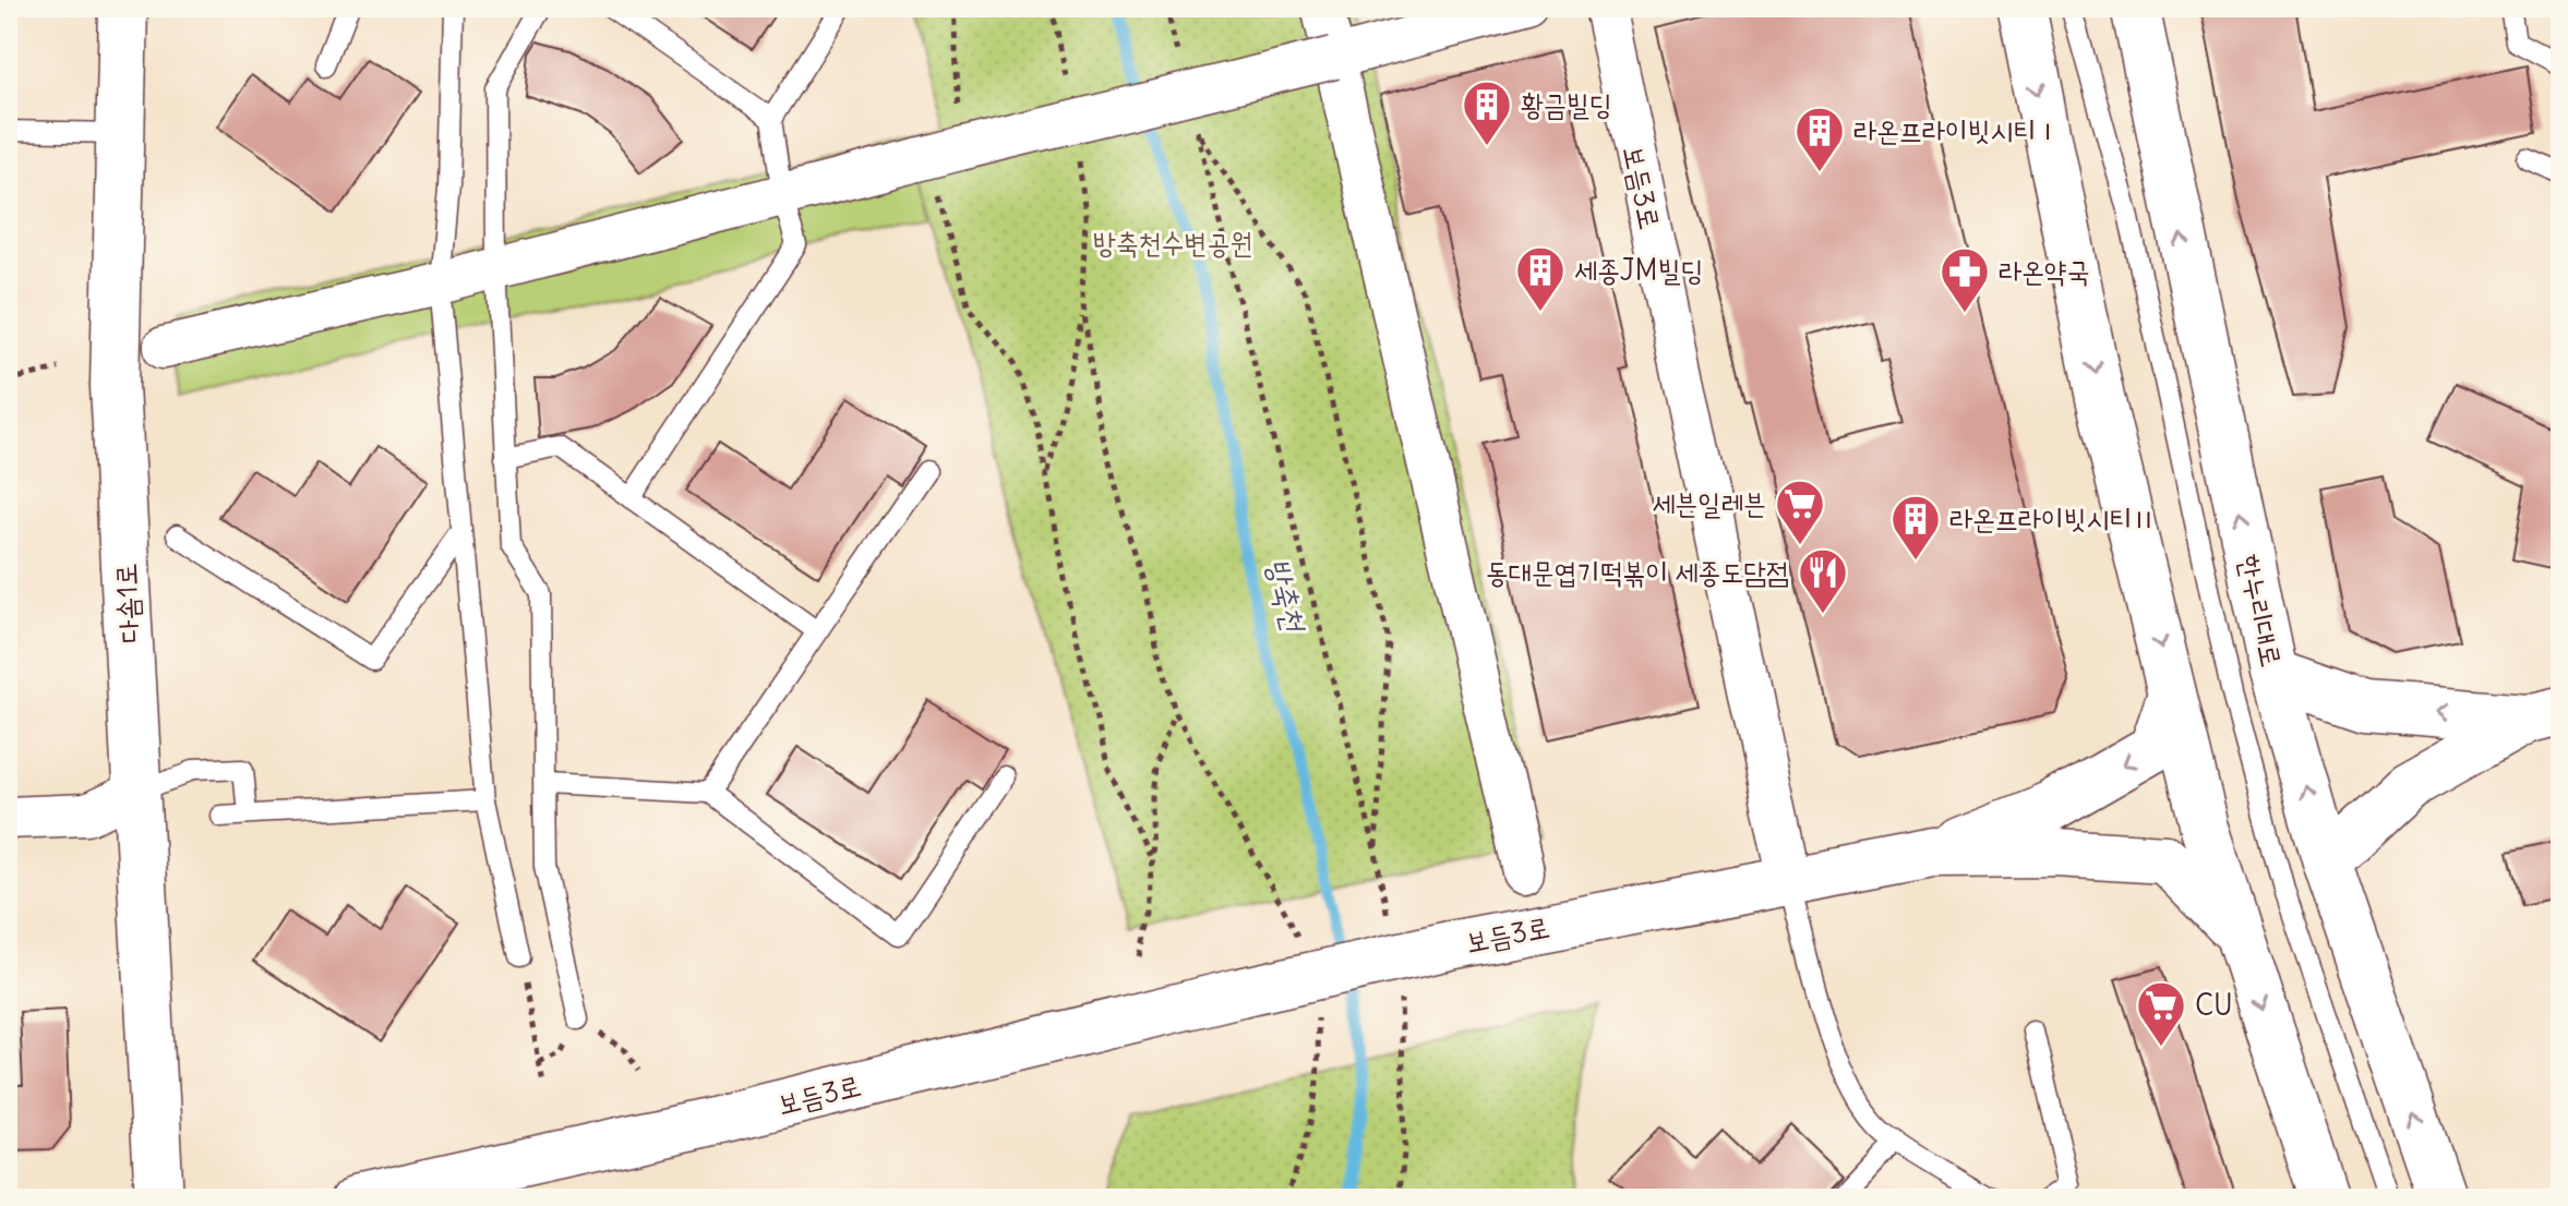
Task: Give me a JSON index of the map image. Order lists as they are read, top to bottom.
{
  "streets": {
    "street": ["보듬3로", "다솜1로", "한누리대로"]
  },
  "water": ["방축천"],
  "parks": ["방축천수변공원"],
  "places": {
    "building": [
      "황금빌딩",
      "라온프라이빗시티Ⅰ",
      "세종JM빌딩",
      "라온프라이빗시티Ⅱ"
    ],
    "pharmacy": ["라온약국"],
    "supermarket": ["세븐일레븐", "CU"],
    "restaurant": ["동대문엽기떡볶이 세종도담점"]
  }
}
